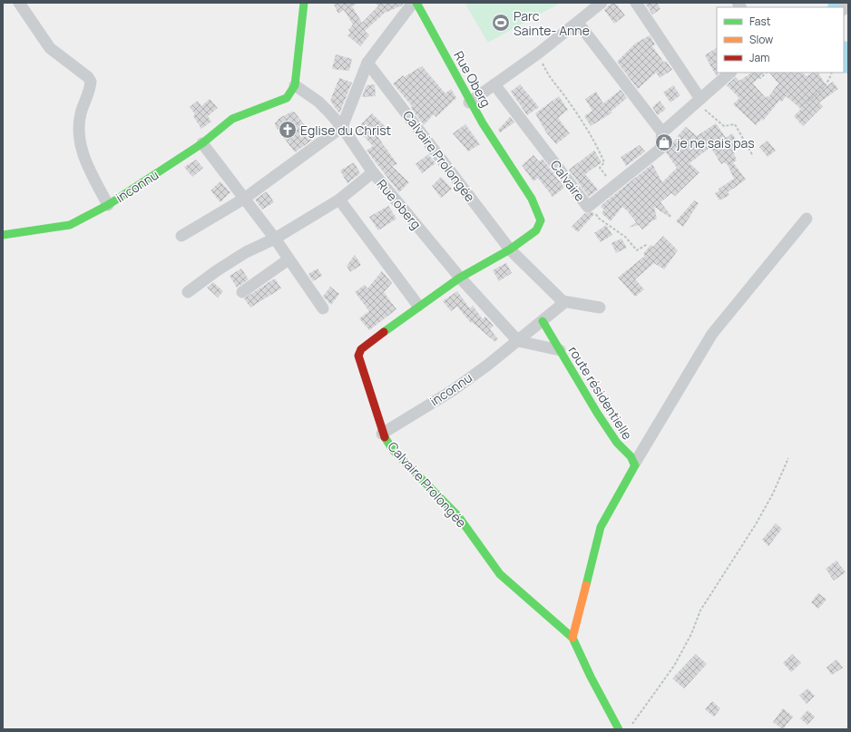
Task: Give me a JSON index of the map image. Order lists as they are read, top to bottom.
{
  "streets": {
    "street": [
      "Rue Oberg",
      "Calvaire Prolongée",
      "Calvaire",
      "inconnu",
      "Rue oberg",
      "route résidentielle"
    ]
  },
  "crossings": [
    ["Rue Oberg", "Calvaire Prolongée"],
    ["Calvaire Prolongée", "inconnu"],
    ["Calvaire Prolongée", "Rue oberg"],
    ["inconnu", "route résidentielle"]
  ],
  "places": {
    "sports": ["Parc Sainte- Anne"],
    "church": ["Eglise du Christ"],
    "shop": ["je ne sais pas"]
  },
  "legend": ["Fast", "Slow", "Jam"]
}
